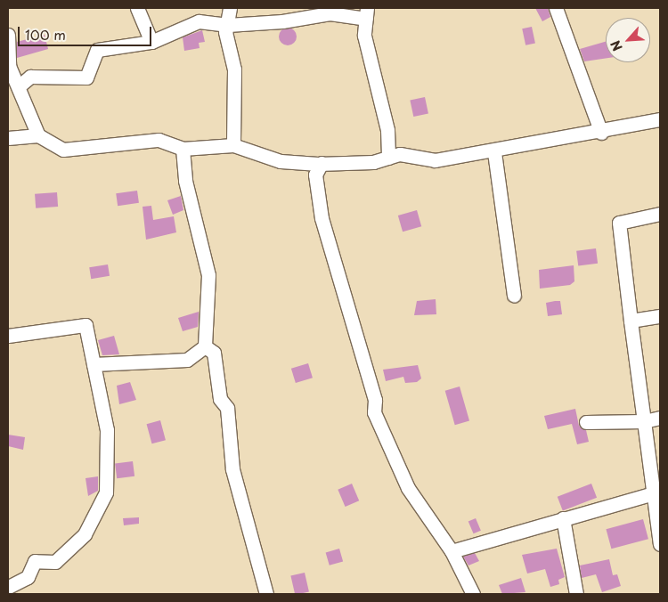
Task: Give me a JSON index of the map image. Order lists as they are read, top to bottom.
{
  "scale_bar": "100 m",
  "north": "bottom left"
}
